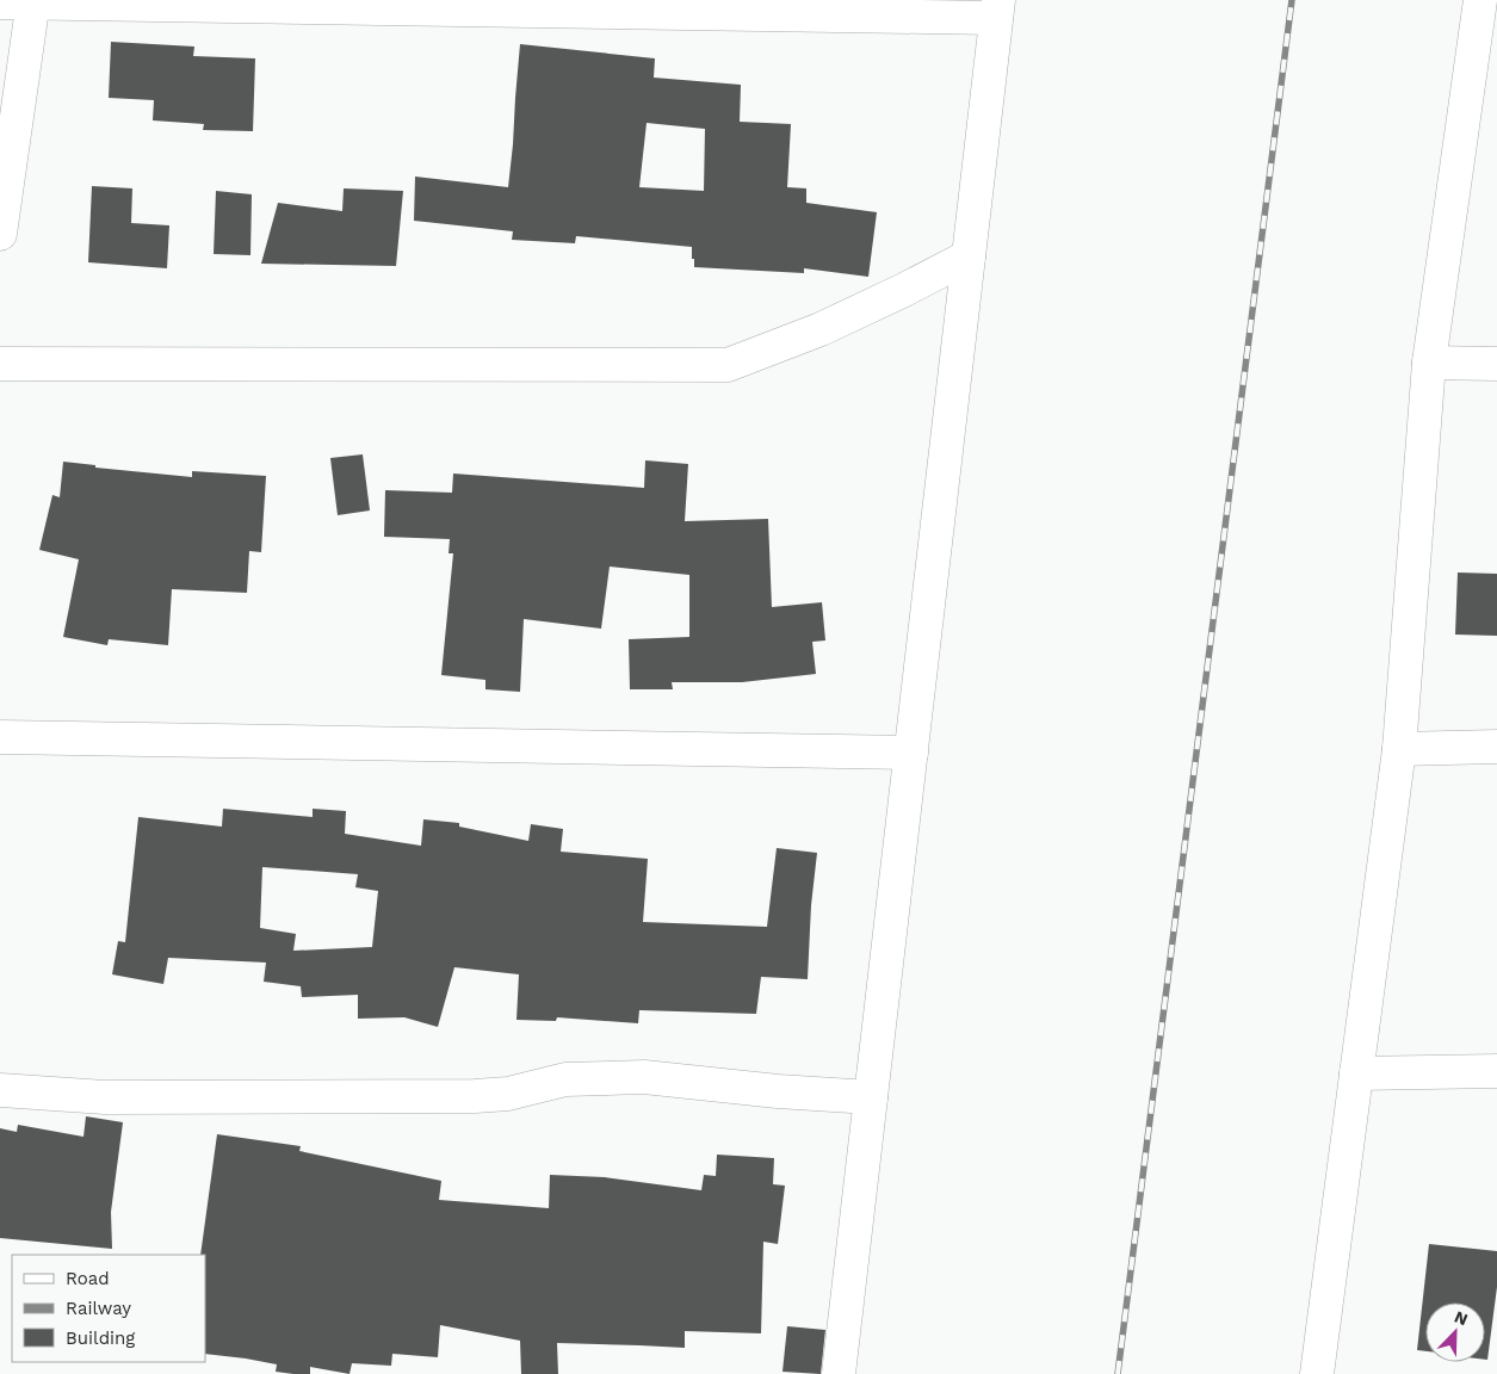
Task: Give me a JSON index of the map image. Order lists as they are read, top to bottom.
{
  "legend": ["Road", "Railway", "Building"],
  "north": "top right"
}
